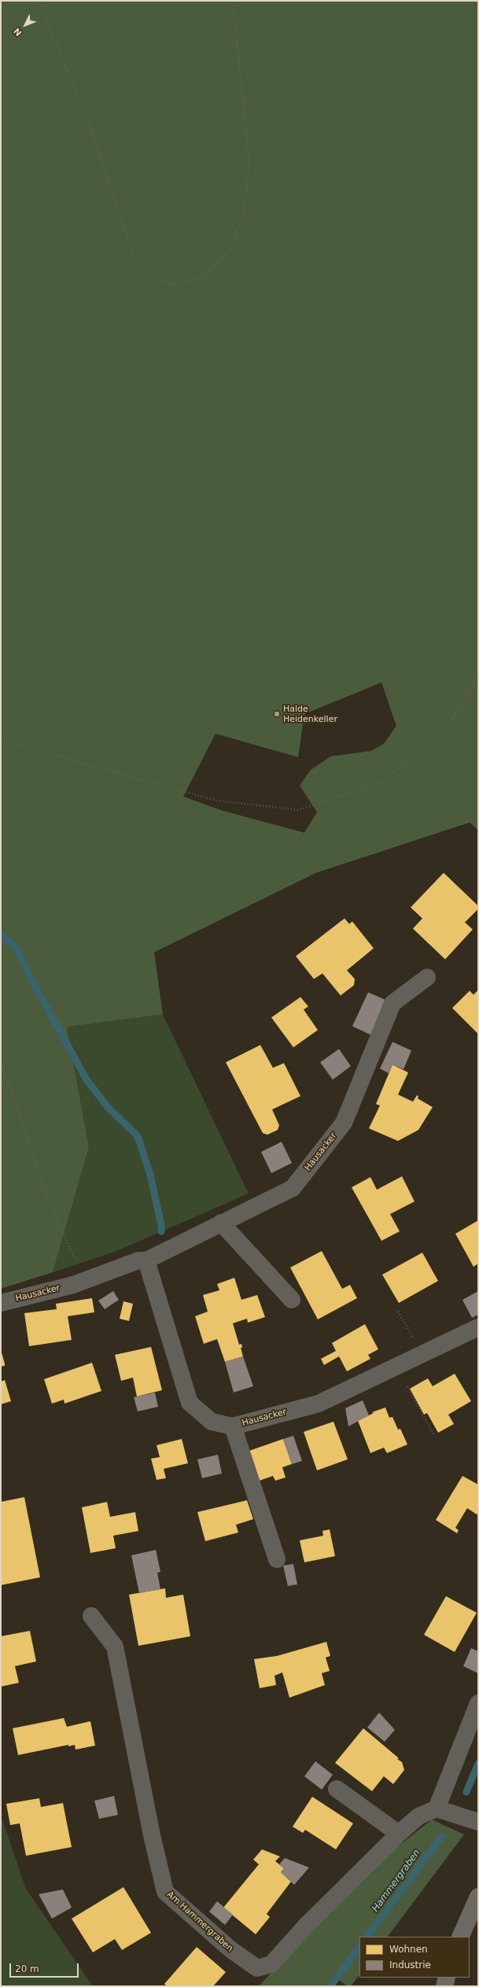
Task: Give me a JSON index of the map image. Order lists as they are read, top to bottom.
{
  "streets": {
    "street": ["Hausacker", "Am Hammergraben"]
  },
  "water": ["Hammergraben"],
  "places": ["Halde Heidenkeller"],
  "legend": ["Wohnen", "Industrie"],
  "scale_bar": "20 m",
  "north": "bottom left"
}
